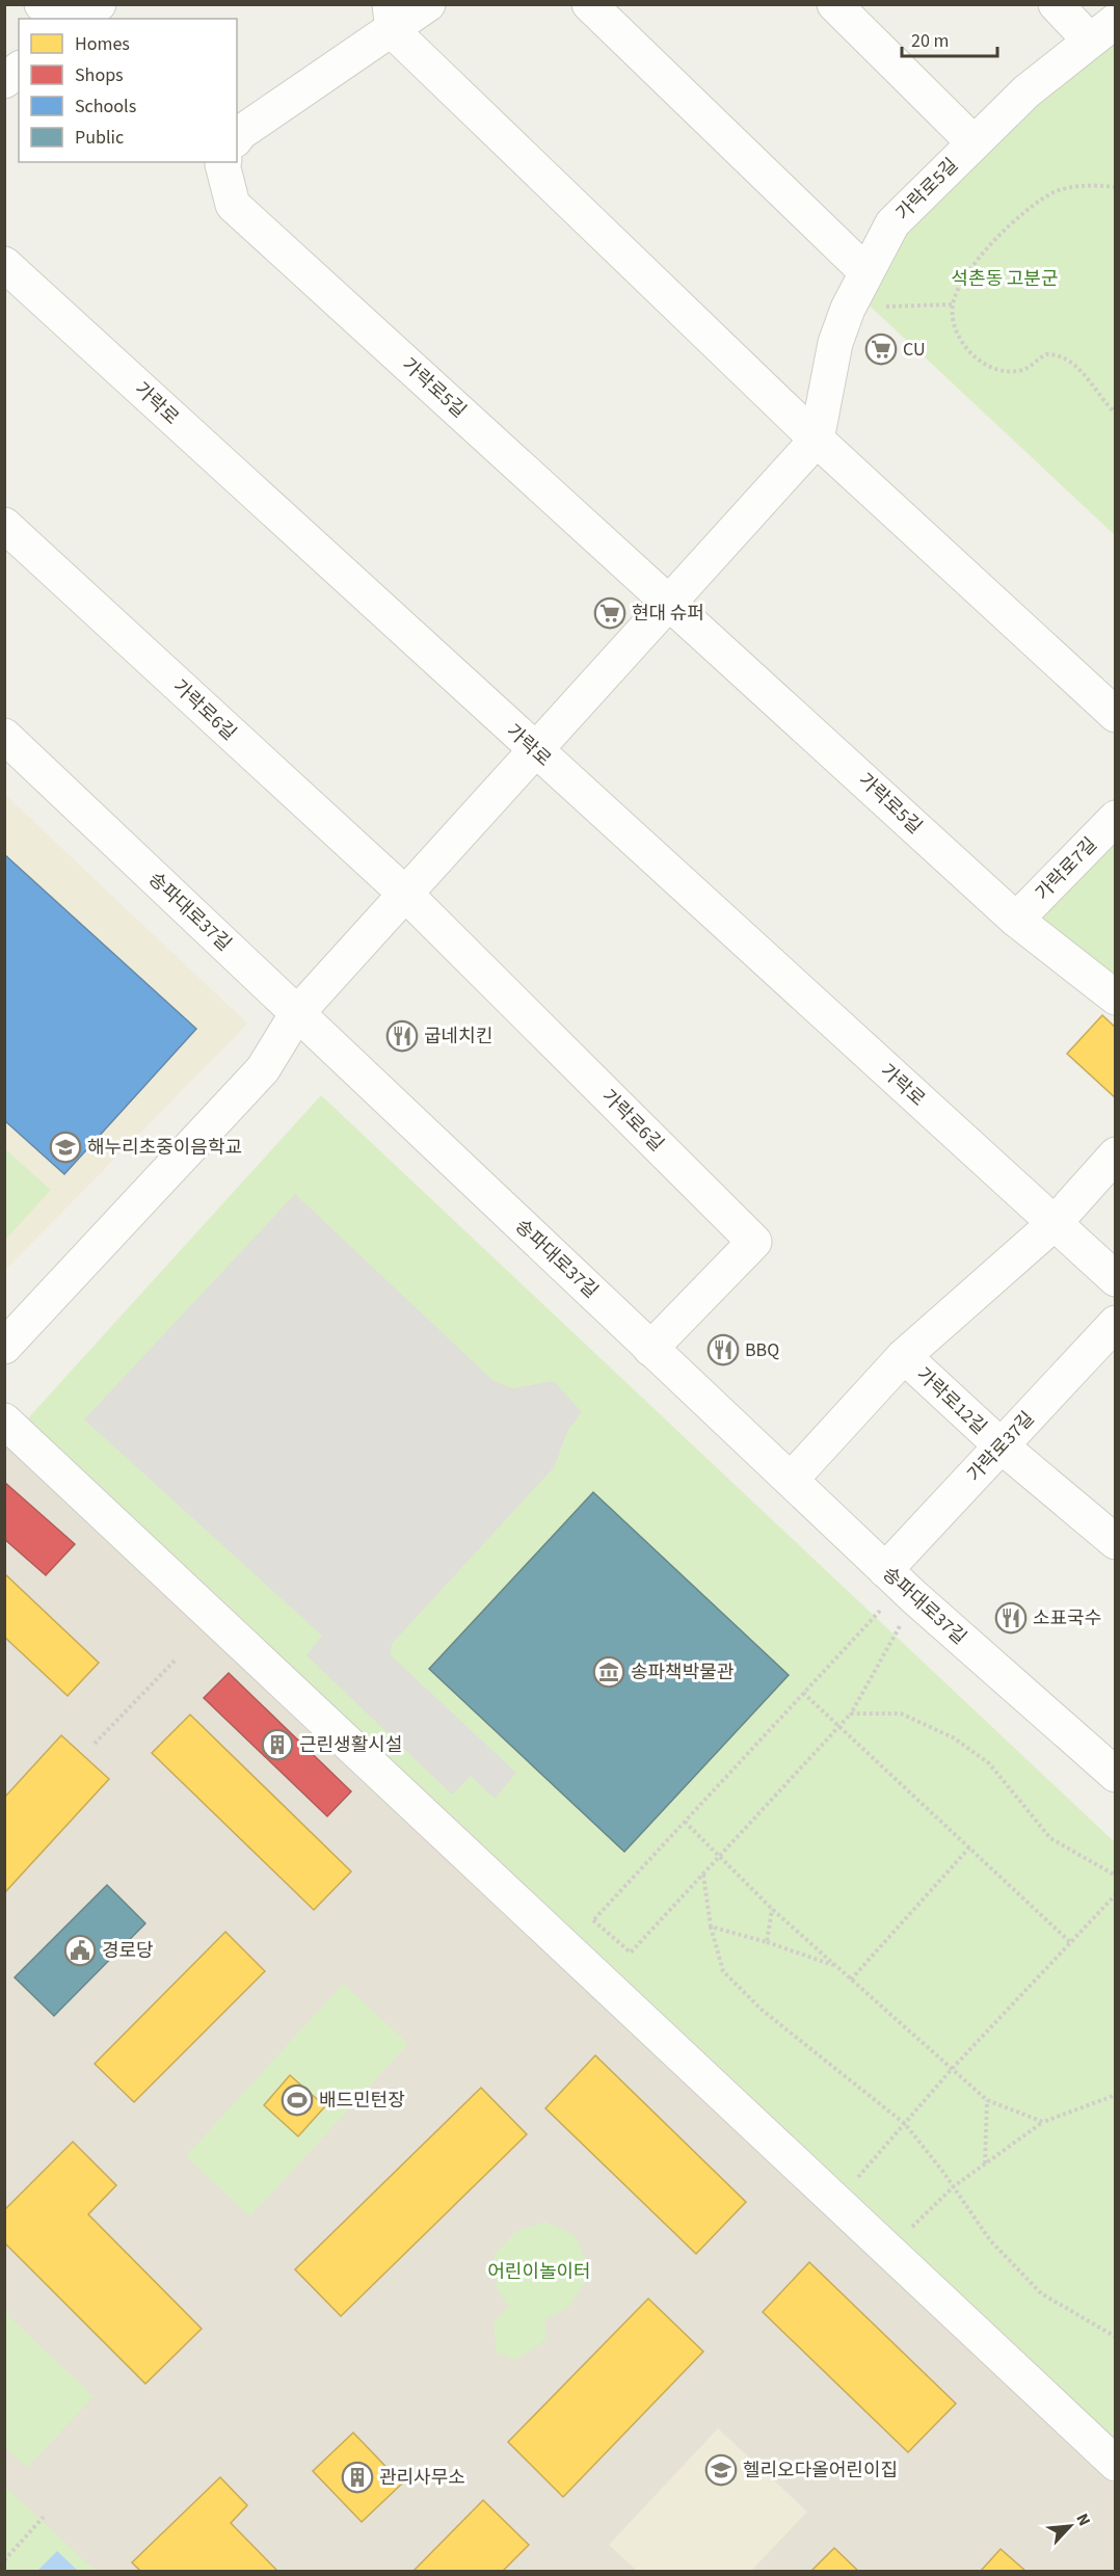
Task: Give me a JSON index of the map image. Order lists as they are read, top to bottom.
{
  "streets": {
    "street": [
      "가락로5길",
      "가락로",
      "가락로6길",
      "가락로7길",
      "송파대로37길",
      "가락로12길",
      "가락로37길"
    ]
  },
  "crossings": [
    ["가락로5길", "가락로7길"],
    ["가락로6길", "송파대로37길"],
    ["송파대로37길", "가락로37길"],
    ["가락로12길", "가락로37길"]
  ],
  "parks": ["석촌동 고분군", "어린이놀이터"],
  "places": {
    "supermarket": ["CU", "현대 슈퍼"],
    "restaurant": ["굽네치킨", "BBQ", "소표국수"],
    "school or university": ["해누리초중이음학교", "헬리오다올어린이집"],
    "museum": ["송파책박물관"],
    "building": ["근린생활시설", "관리사무소"],
    "public building": ["경로당"],
    "sports": ["배드민턴장"]
  },
  "legend": [
    "Homes",
    "Shops",
    "Schools",
    "Public"
  ],
  "scale_bar": "20 m",
  "north": "top right"
}
